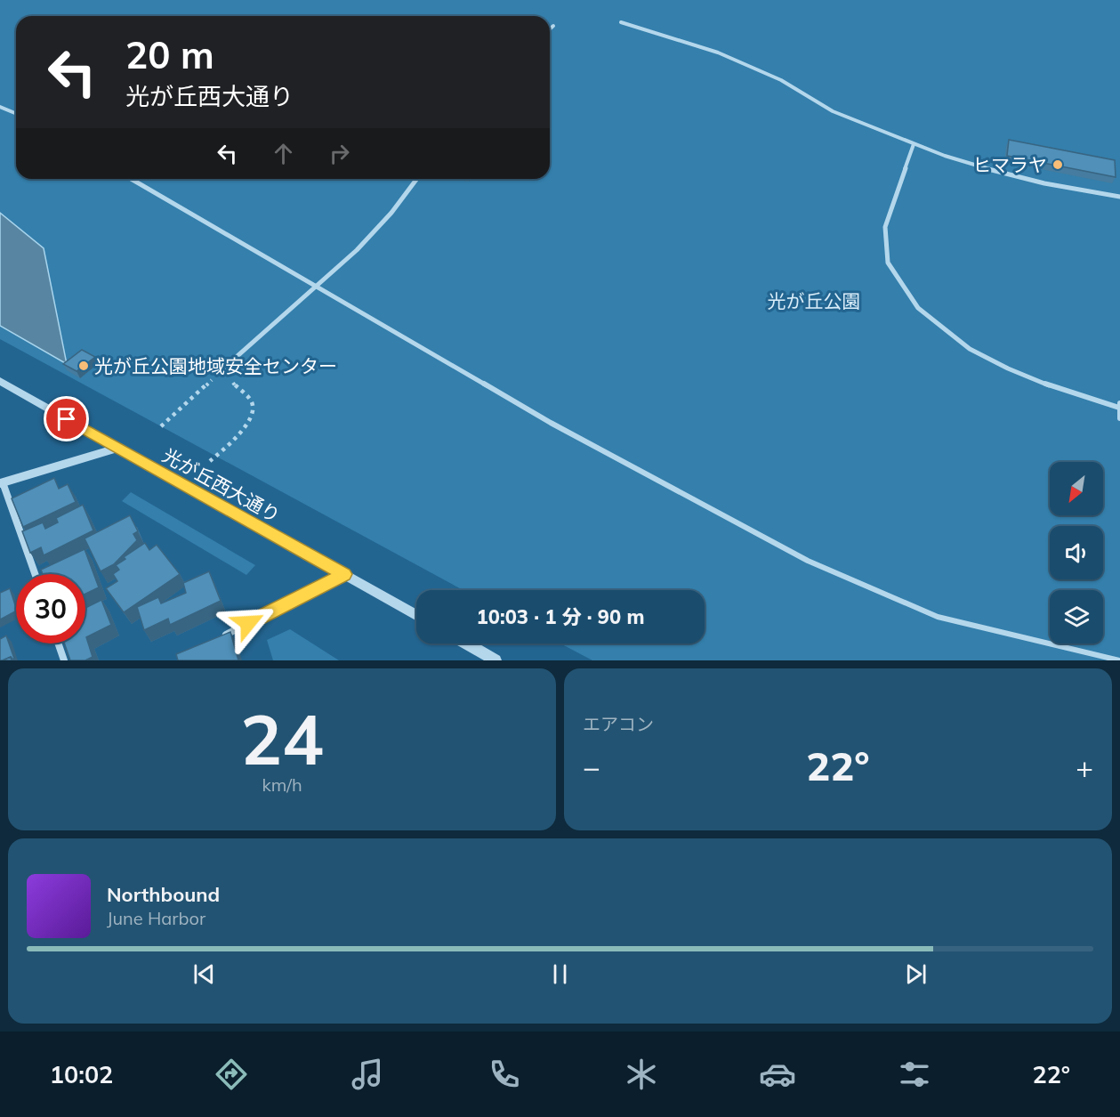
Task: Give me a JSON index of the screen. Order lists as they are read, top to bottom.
{
  "streets": {
    "street": ["光が丘西大通り"]
  },
  "parks": ["光が丘公園"],
  "places": ["ヒマラヤ", "光が丘公園地域安全センター"],
  "north": "bottom left",
  "page": {
    "turn": ["20 m", "光が丘西大通り"],
    "limit": "30",
    "trip": "10:03 · 1 分 · 90 m",
    "tile": [
      ["24", "km/h"],
      "エアコン"
    ],
    "heat": ["−", "22°", "+"],
    "song": ["Northbound", "June Harbor"],
    "tabs": ["10:02", "22°"]
  }
}
